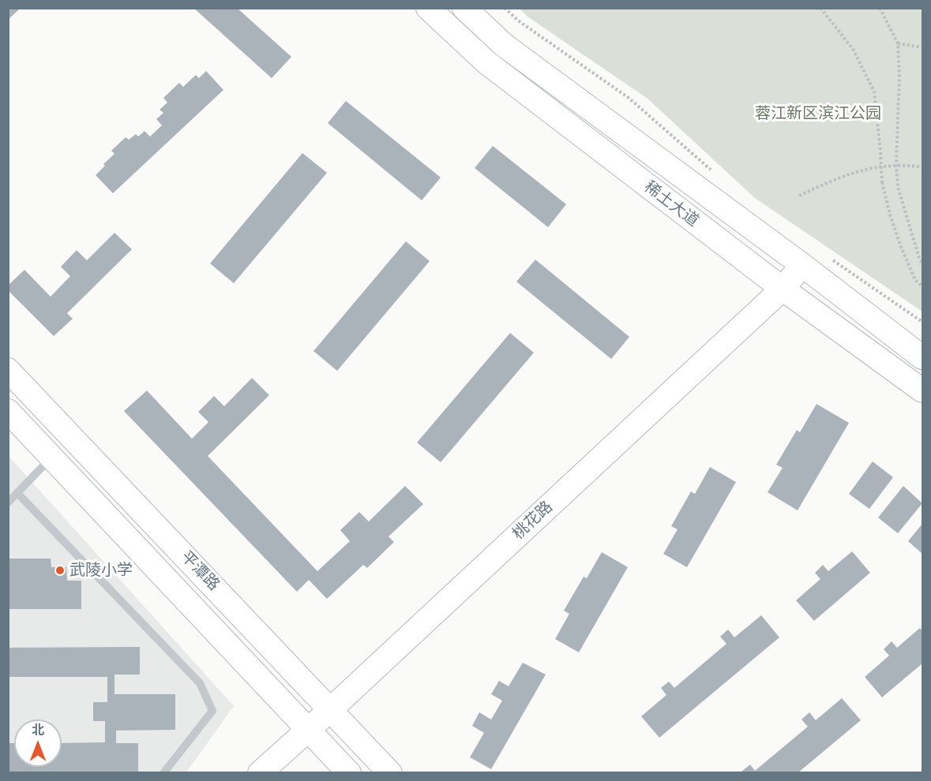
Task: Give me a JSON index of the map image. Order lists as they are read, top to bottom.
{
  "streets": {
    "street": ["稀土大道", "桃花路", "平潭路"]
  },
  "crossings": [
    ["稀土大道", "桃花路"],
    ["桃花路", "平潭路"]
  ],
  "parks": ["蓉江新区滨江公园"],
  "places": ["武陵小学"],
  "north": "top"
}
